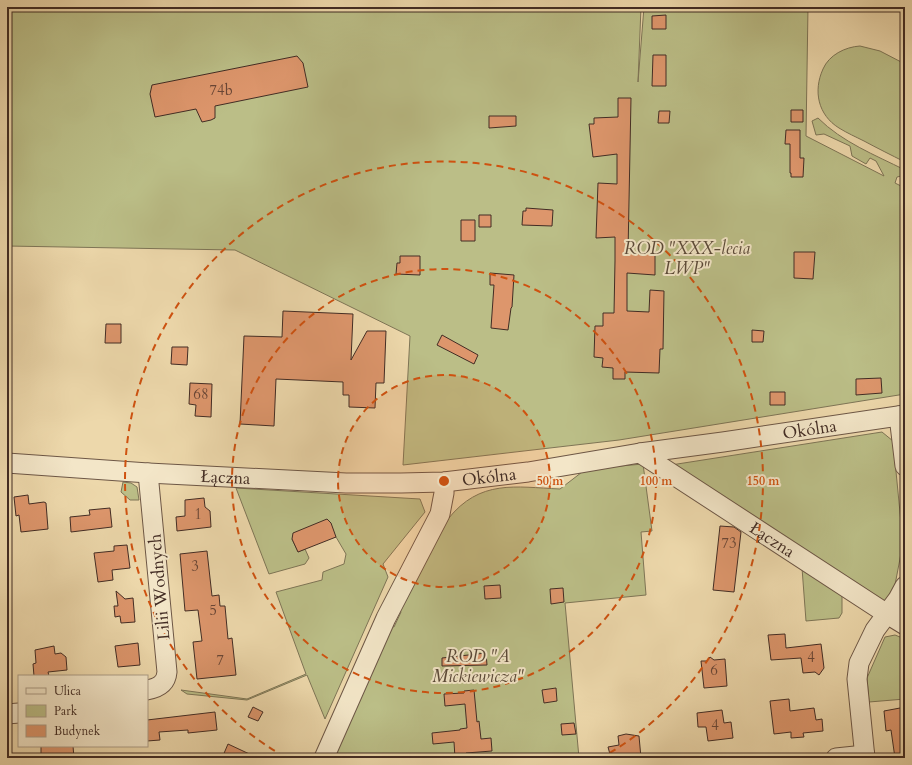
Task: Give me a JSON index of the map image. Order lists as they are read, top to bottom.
{
  "streets": {
    "street": ["Okólna", "Łączna", "Lilii Wodnych"]
  },
  "crossings": [
    ["Okólna", "Łączna"],
    ["Łączna", "Lilii Wodnych"]
  ],
  "parks": ["ROD \"XXX-lecia LWP\"", "ROD \"A Mickiewicza\""],
  "house_numbers": [
    "74b",
    "68",
    "1",
    "73",
    "3",
    "5",
    "4",
    "7",
    "6",
    "4"
  ],
  "legend": ["Ulica", "Park", "Budynek"],
  "rings": ["50 m", "100 m", "150 m"]
}
